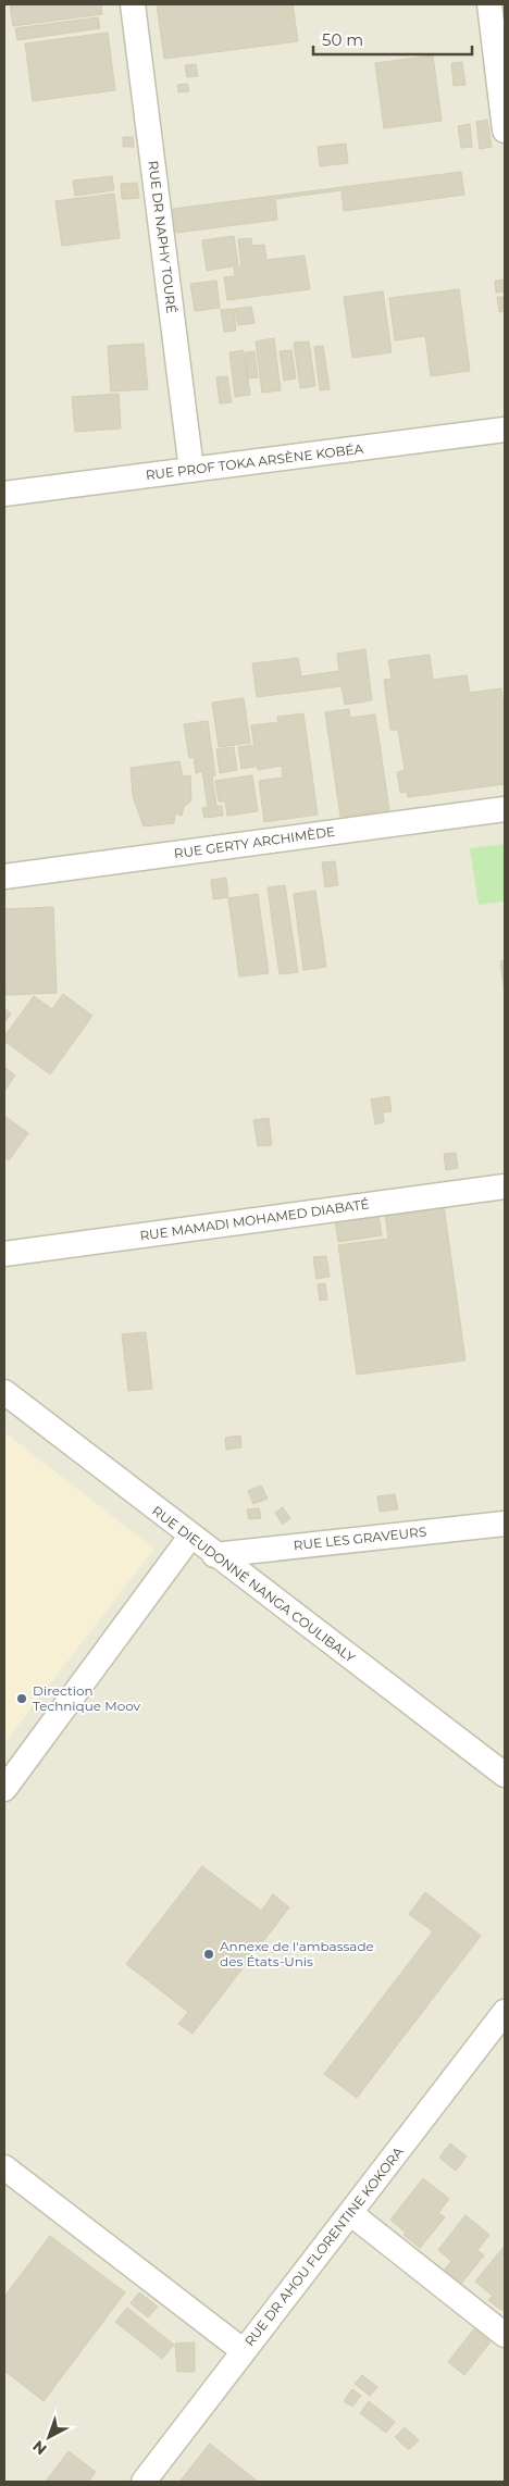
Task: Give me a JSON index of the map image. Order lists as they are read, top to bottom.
{
  "streets": {
    "street": [
      "RUE DR NAPHY TOURÉ",
      "RUE PROF TOKA ARSÈNE KOBÉA",
      "RUE GERTY ARCHIMÈDE",
      "RUE MAMADI MOHAMED DIABATÉ",
      "RUE LES GRAVEURS",
      "RUE DIEUDONNÉ NANGA COULIBALY",
      "RUE DR AHOU FLORENTINE KOKORA"
    ]
  },
  "crossings": [
    ["RUE DR NAPHY TOURÉ", "RUE PROF TOKA ARSÈNE KOBÉA"],
    ["RUE LES GRAVEURS", "RUE DIEUDONNÉ NANGA COULIBALY"]
  ],
  "places": ["Direction Technique Moov", "Annexe de l'ambassade des États-Unis"],
  "scale_bar": "50 m",
  "north": "bottom left"
}
